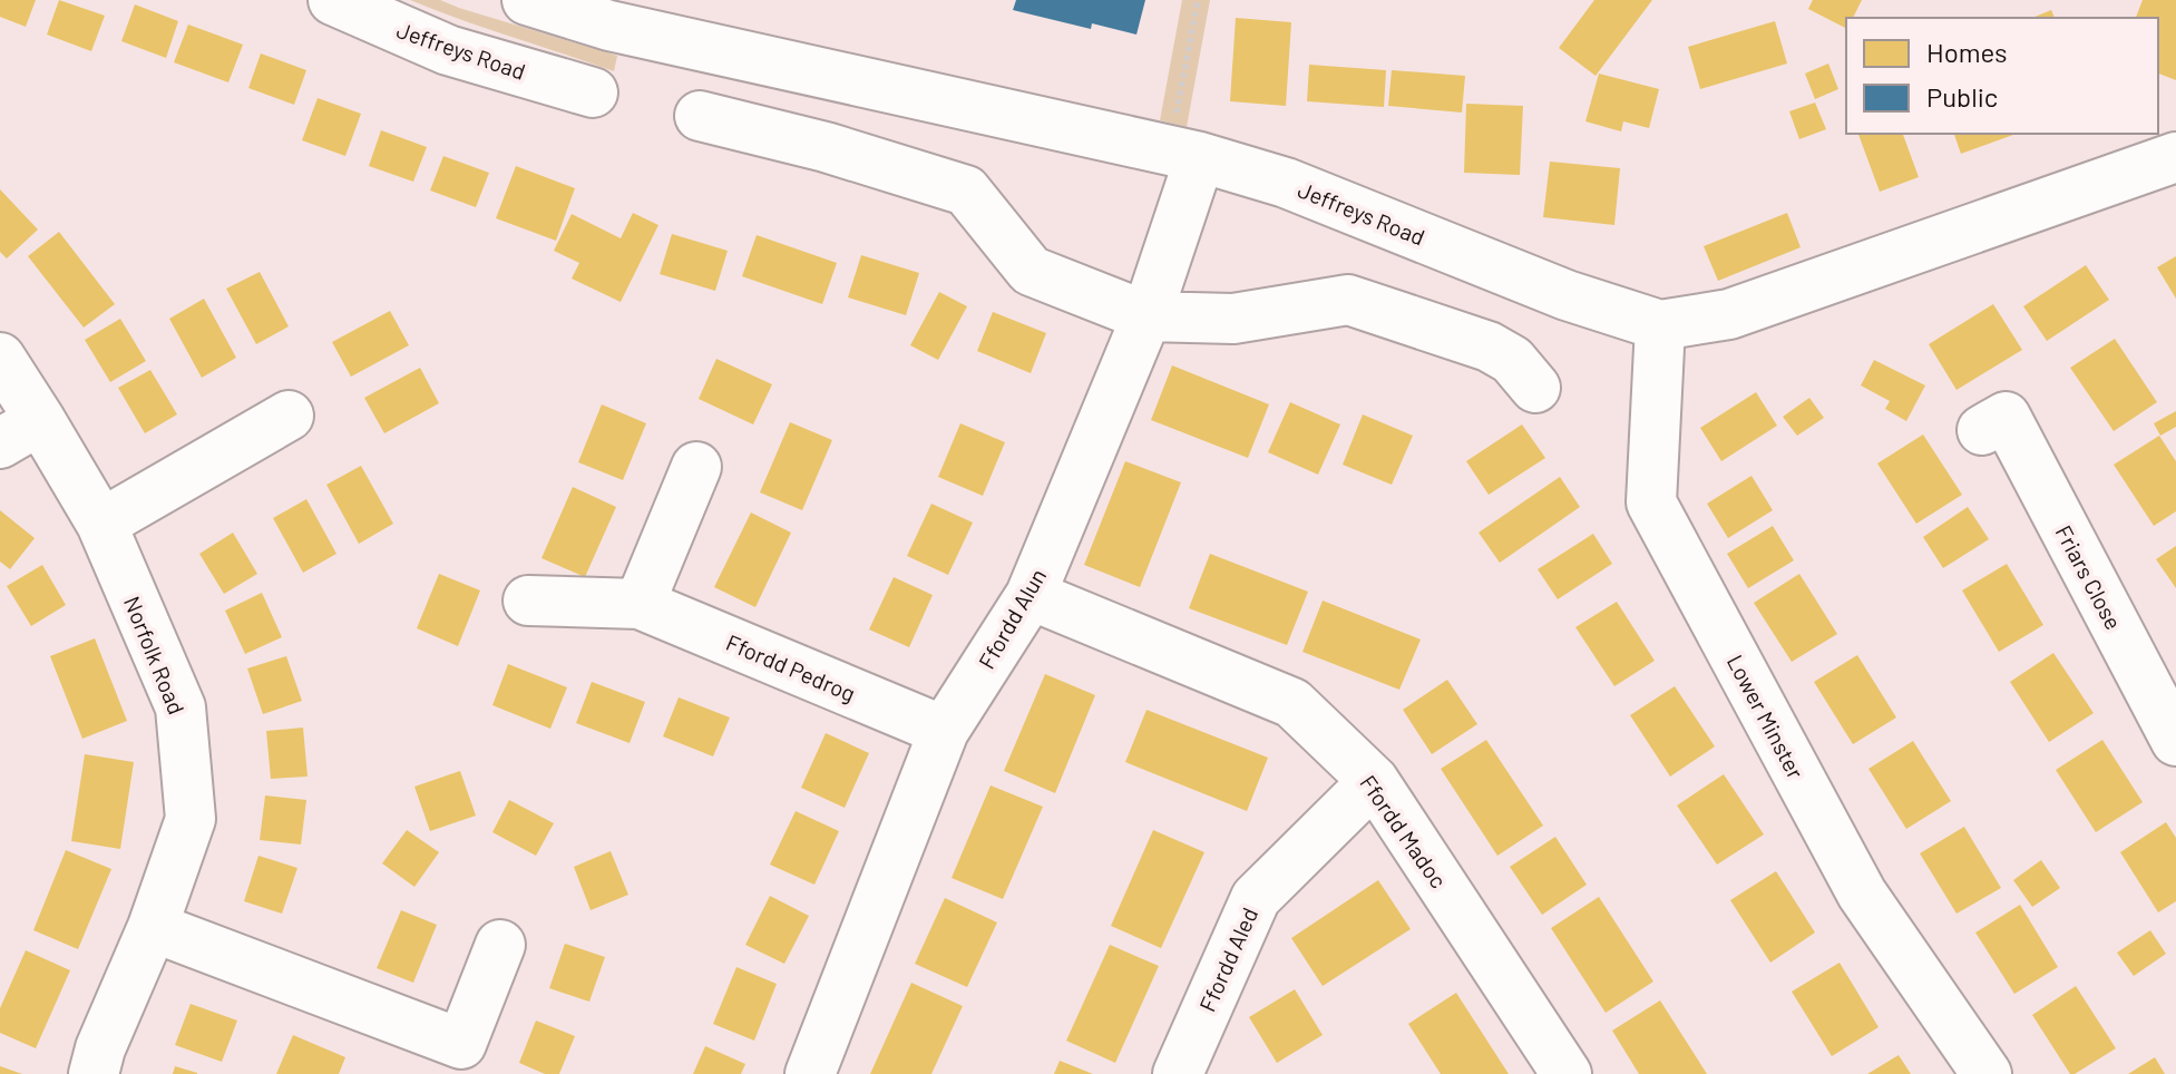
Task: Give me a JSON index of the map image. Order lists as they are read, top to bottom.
{
  "streets": {
    "street": [
      "Jeffreys Road",
      "Friars Close",
      "Ffordd Alun",
      "Norfolk Road",
      "Ffordd Pedrog",
      "Lower Minster",
      "Ffordd Madoc",
      "Ffordd Aled"
    ]
  },
  "crossings": [
    ["Jeffreys Road", "Ffordd Alun"],
    ["Jeffreys Road", "Lower Minster"],
    ["Ffordd Alun", "Ffordd Pedrog"],
    ["Ffordd Alun", "Ffordd Madoc"],
    ["Ffordd Madoc", "Ffordd Aled"]
  ],
  "legend": ["Homes", "Public"]
}
